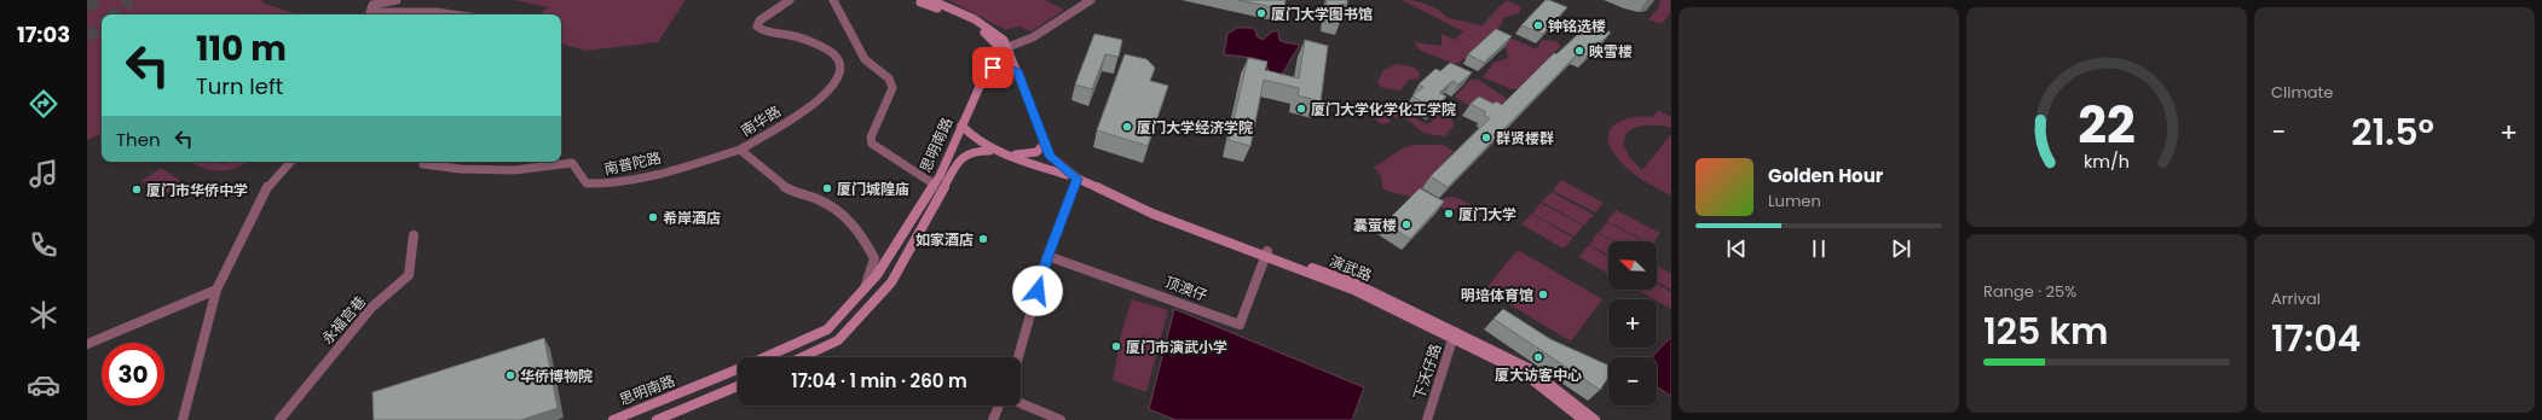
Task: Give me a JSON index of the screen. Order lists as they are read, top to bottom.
{
  "streets": {
    "main road": ["思明南路", "演武路"],
    "street": [
      "南华路",
      "南普陀路",
      "顶澳仔",
      "永福宫巷",
      "下沃仔路"
    ]
  },
  "crossings": [
    ["南华路", "思明南路"],
    ["南华路", "南普陀路"],
    ["思明南路", "演武路"],
    ["演武路", "顶澳仔"],
    ["演武路", "下沃仔路"]
  ],
  "places": [
    "厦门大学图书馆",
    "钟铭选楼",
    "映雪楼",
    "厦门大学化学化工学院",
    "厦门大学经济学院",
    "群贤楼群",
    "厦门城隍庙",
    "厦门市华侨中学",
    "厦门大学",
    "希岸酒店",
    "囊萤楼",
    "如家酒店",
    "明培体育馆",
    "厦门市演武小学",
    "厦大访客中心",
    "华侨博物院"
  ],
  "north": "top left",
  "page": {
    "tabs": "17:03",
    "tile": [
      "Climate",
      ["Range · 25%", "125 km"],
      ["Arrival", "17:04"]
    ],
    "turn": ["110 m", "Turn left"],
    "heat": ["−", "21.5°", "+"],
    "then": "Then",
    "song": ["Golden Hour", "Lumen"],
    "map_buttons": ["+", "−"],
    "limit": "30",
    "trip": "17:04 · 1 min · 260 m",
    "gauge": ["22", "km/h"]
  }
}
